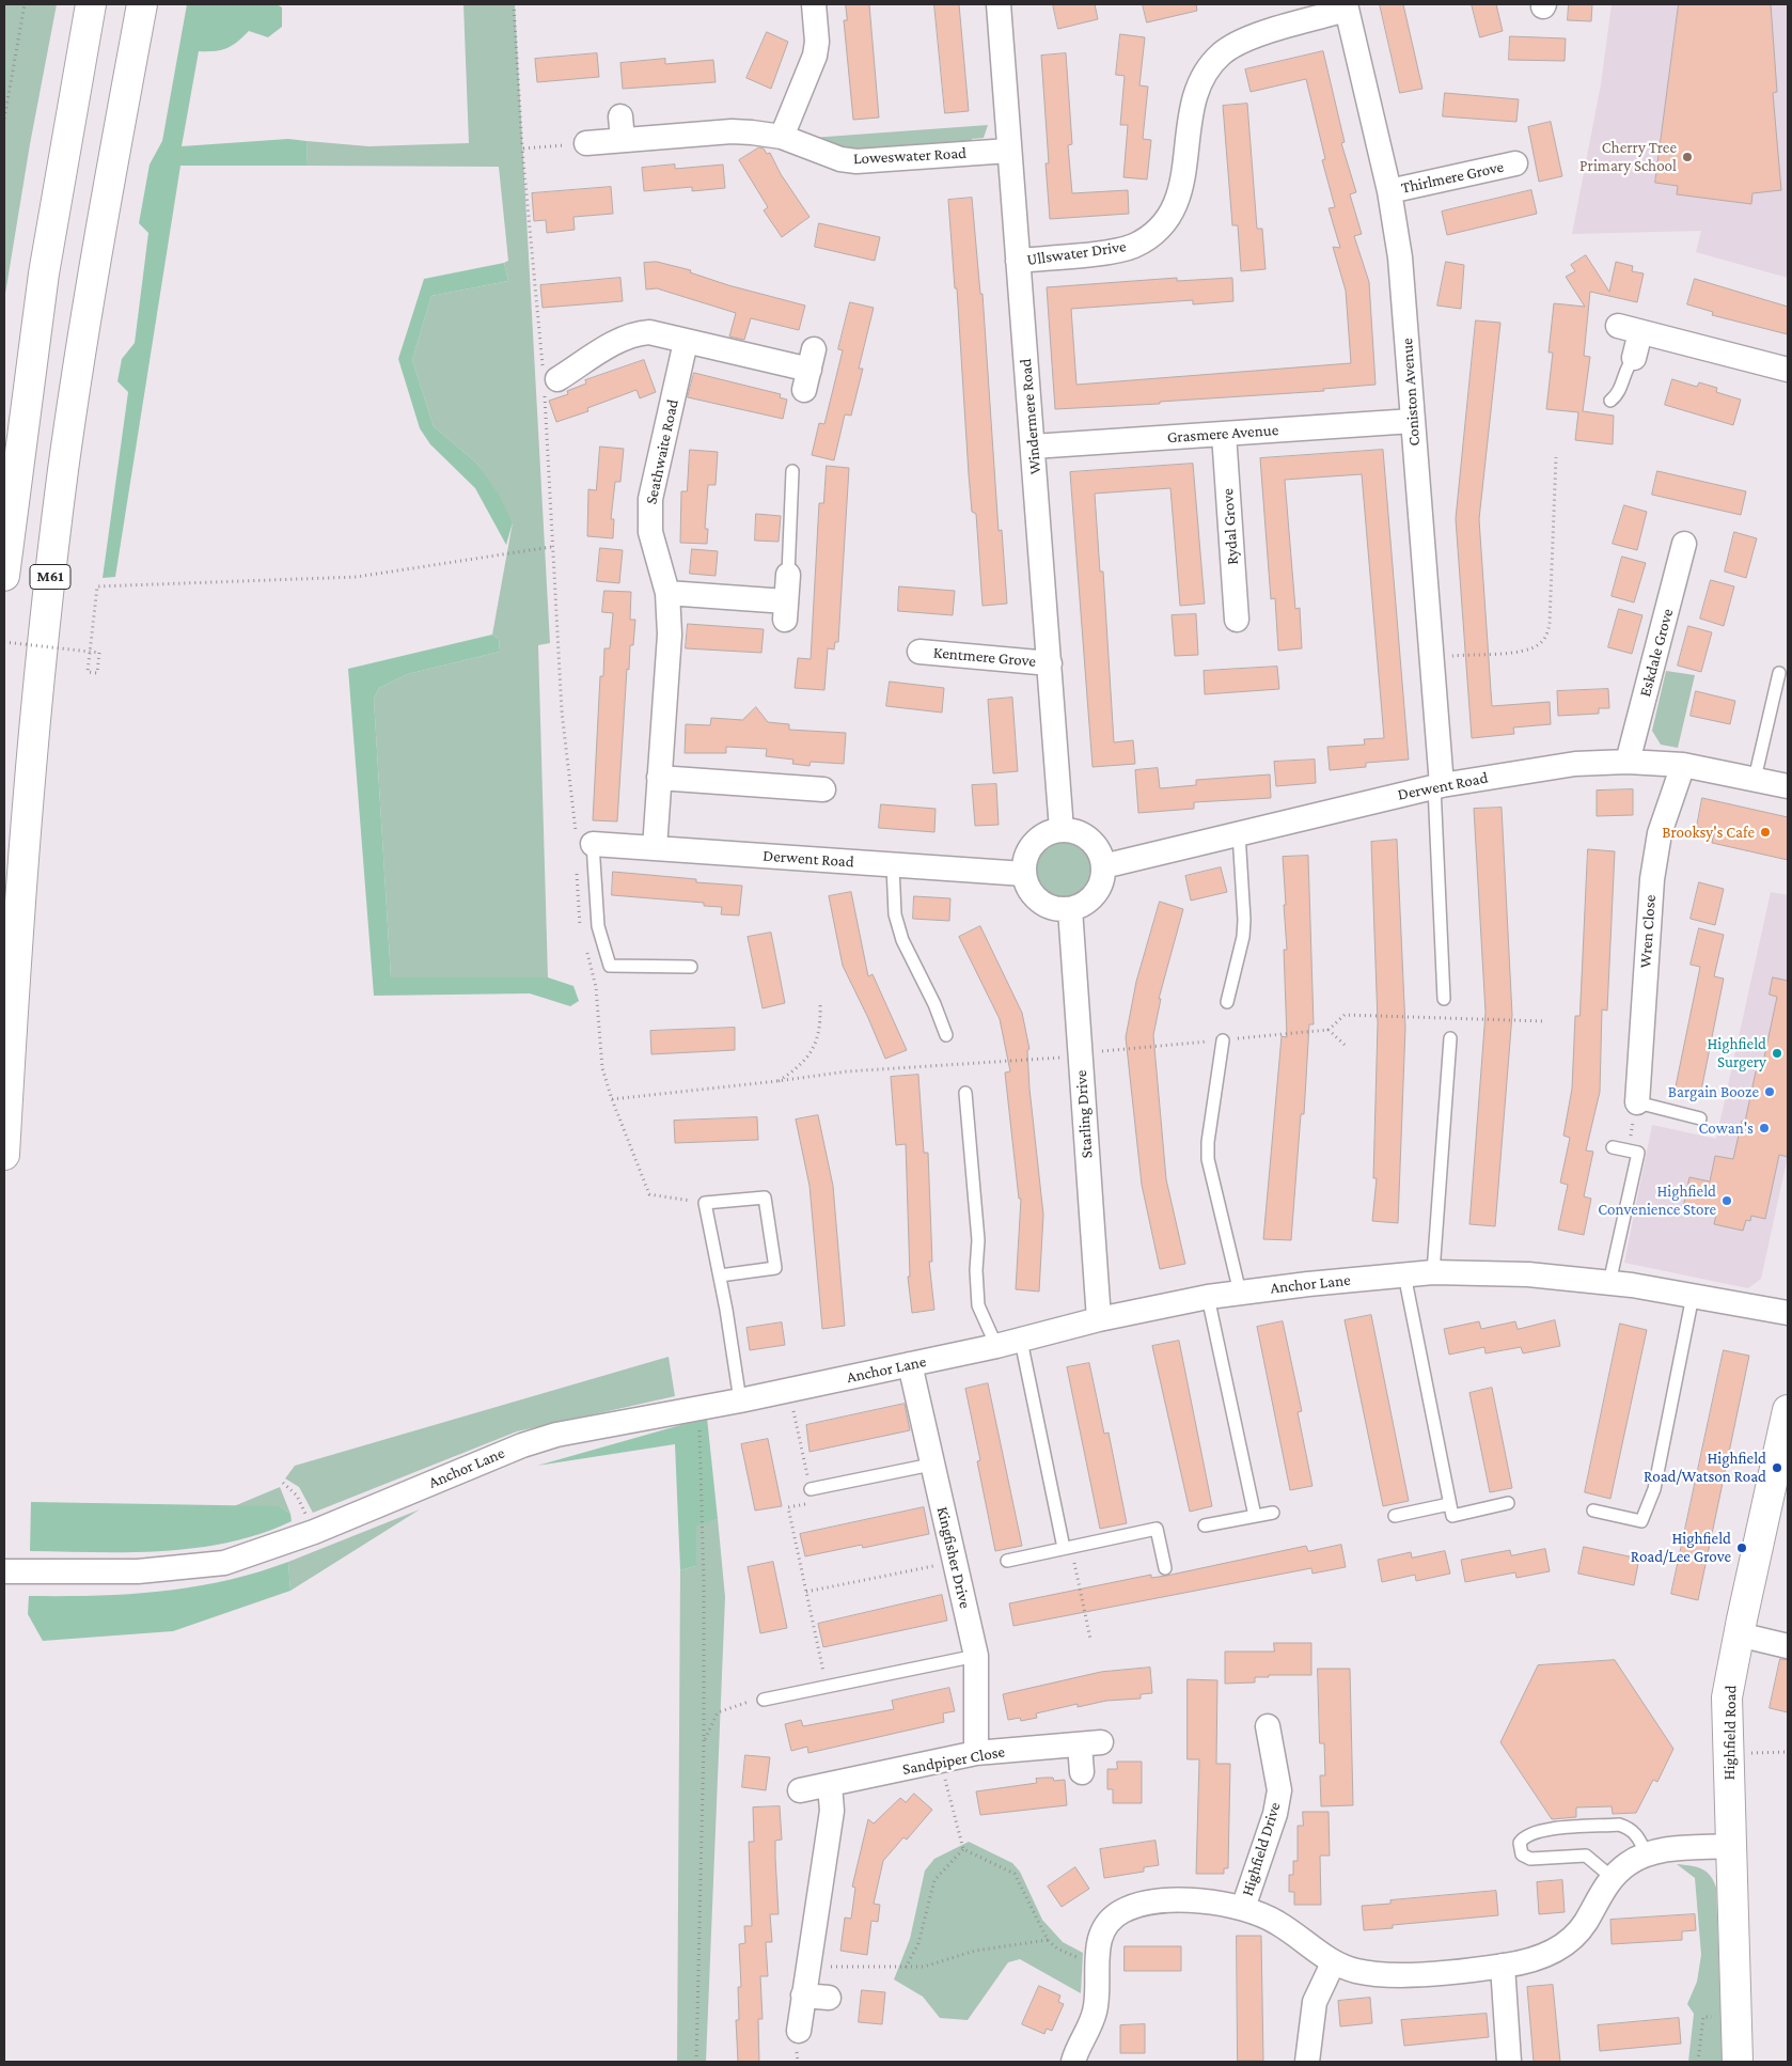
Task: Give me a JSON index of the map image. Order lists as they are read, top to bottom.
{
  "streets": {
    "main road": ["M61", "Highfield Road"],
    "street": [
      "Loweswater Road",
      "Thirlmere Grove",
      "Ullswater Drive",
      "Coniston Avenue",
      "Windermere Road",
      "Grasmere Avenue",
      "Seathwaite Road",
      "Rydal Grove",
      "Eskdale Grove",
      "Kentmere Grove",
      "Derwent Road",
      "Wren Close",
      "Starling Drive",
      "Anchor Lane",
      "Kingfisher Drive",
      "Sandpiper Close",
      "Highfield Drive"
    ]
  },
  "crossings": [
    ["Loweswater Road", "Windermere Road"],
    ["Thirlmere Grove", "Coniston Avenue"],
    ["Ullswater Drive", "Coniston Avenue"],
    ["Ullswater Drive", "Windermere Road"],
    ["Coniston Avenue", "Grasmere Avenue"],
    ["Coniston Avenue", "Derwent Road"],
    ["Windermere Road", "Grasmere Avenue"],
    ["Windermere Road", "Kentmere Grove"],
    ["Windermere Road", "Derwent Road"],
    ["Windermere Road", "Starling Drive"],
    ["Grasmere Avenue", "Rydal Grove"],
    ["Seathwaite Road", "Derwent Road"],
    ["Eskdale Grove", "Derwent Road"],
    ["Derwent Road", "Wren Close"],
    ["Derwent Road", "Starling Drive"],
    ["Starling Drive", "Anchor Lane"],
    ["Anchor Lane", "Kingfisher Drive"],
    ["Kingfisher Drive", "Sandpiper Close"],
    ["Highfield Road", "Highfield Drive"]
  ],
  "places": [
    "Cherry Tree Primary School",
    "Brooksy's Cafe",
    "Highfield Surgery",
    "Bargain Booze",
    "Cowan's",
    "Highfield Convenience Store",
    "Highfield Road/Watson Road",
    "Highfield Road/Lee Grove"
  ]
}
